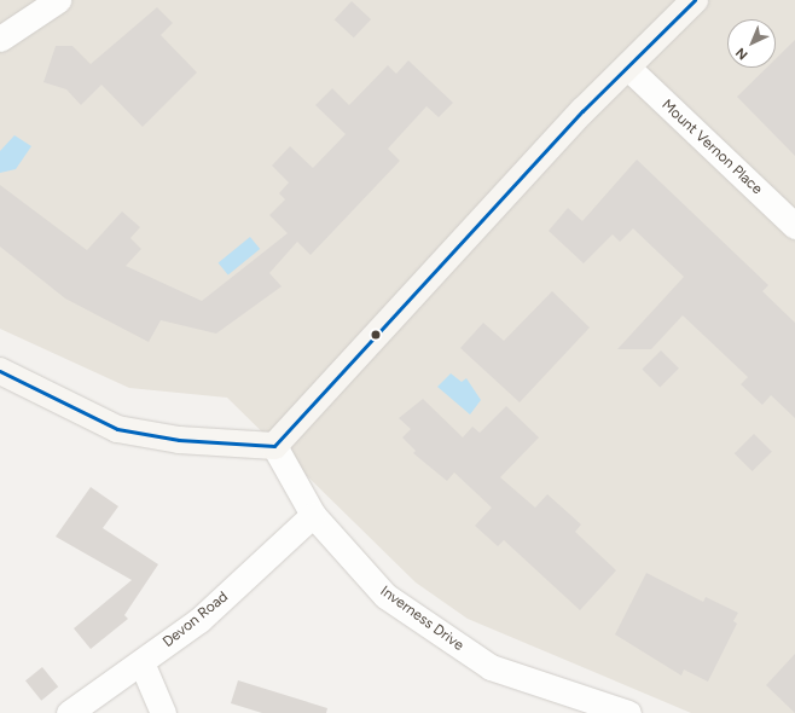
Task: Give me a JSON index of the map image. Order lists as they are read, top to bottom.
{
  "streets": {
    "street": ["Mount Vernon Place", "Inverness Drive", "Devon Road"]
  },
  "crossings": [
    ["Inverness Drive", "Devon Road"]
  ],
  "north": "bottom left"
}
